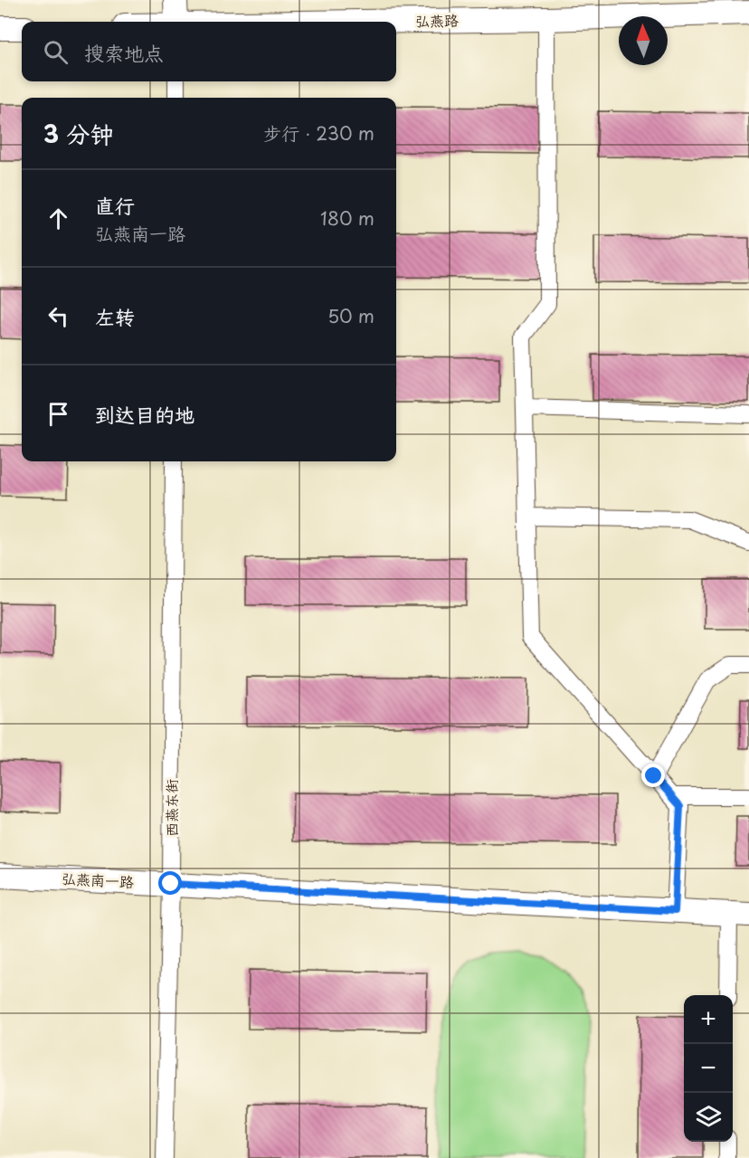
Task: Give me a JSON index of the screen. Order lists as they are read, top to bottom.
{
  "streets": {
    "street": ["弘燕路", "西燕东街", "弘燕南一路"]
  },
  "crossings": [
    ["西燕东街", "弘燕南一路"]
  ],
  "north": "top",
  "page": {
    "search": "搜索地点",
    "heading": ["3 分钟", "步行 · 230 m"],
    "list": [
      ["直行", "弘燕南一路", "180 m"],
      ["左转", "50 m"],
      "到达目的地"
    ],
    "map_buttons": ["+", "−"]
  }
}
